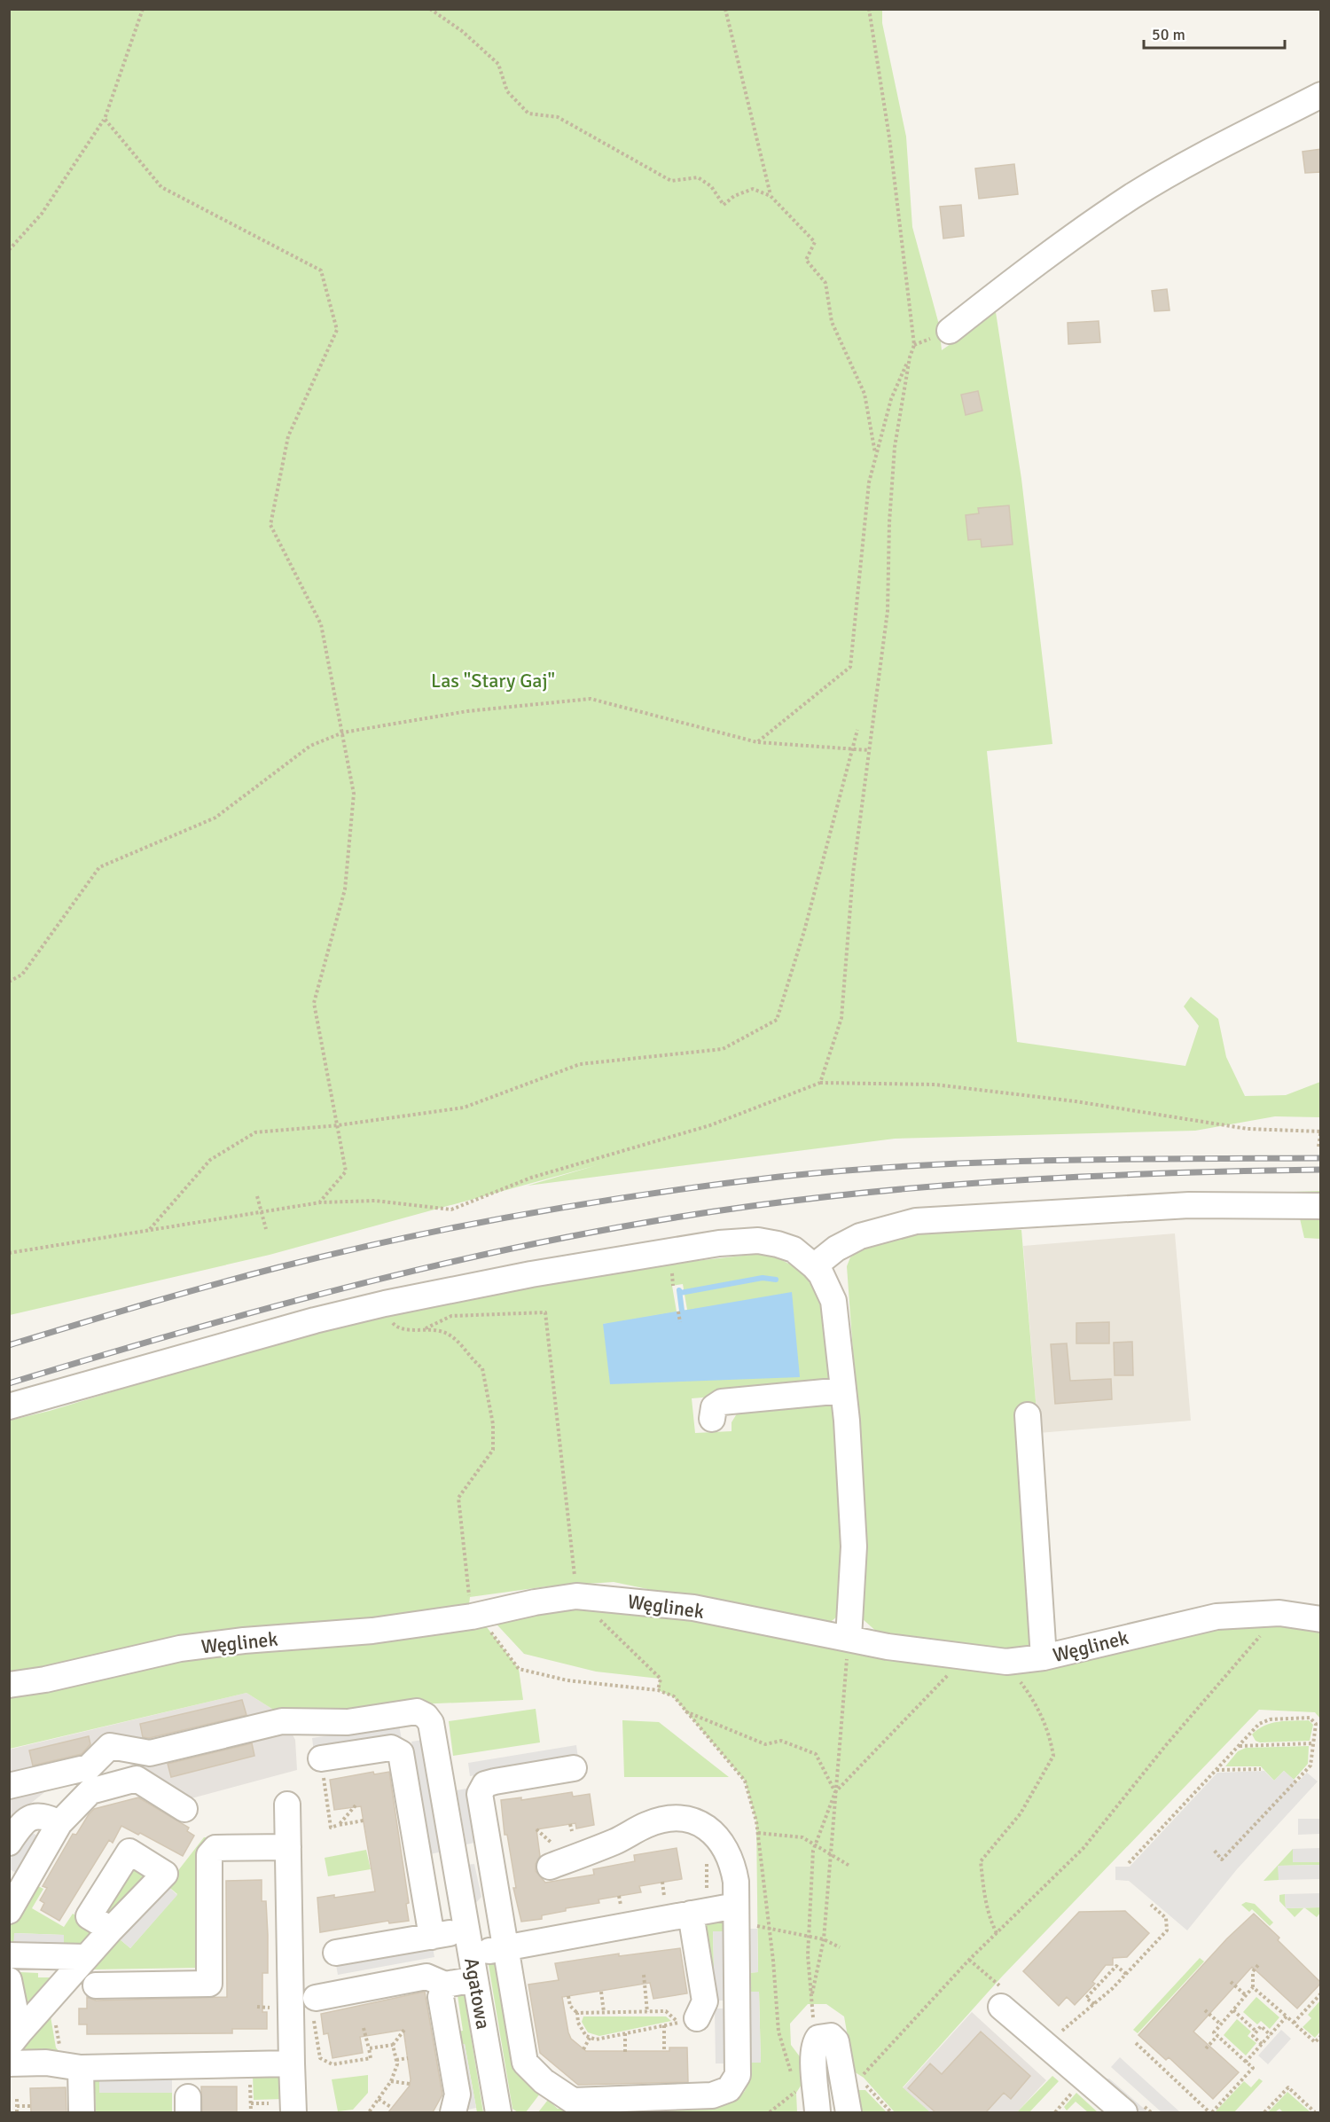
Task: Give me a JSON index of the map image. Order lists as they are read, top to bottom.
{
  "streets": {
    "street": ["Węglinek", "Agatowa"]
  },
  "parks": ["Las \"Stary Gaj\""],
  "scale_bar": "50 m"
}
